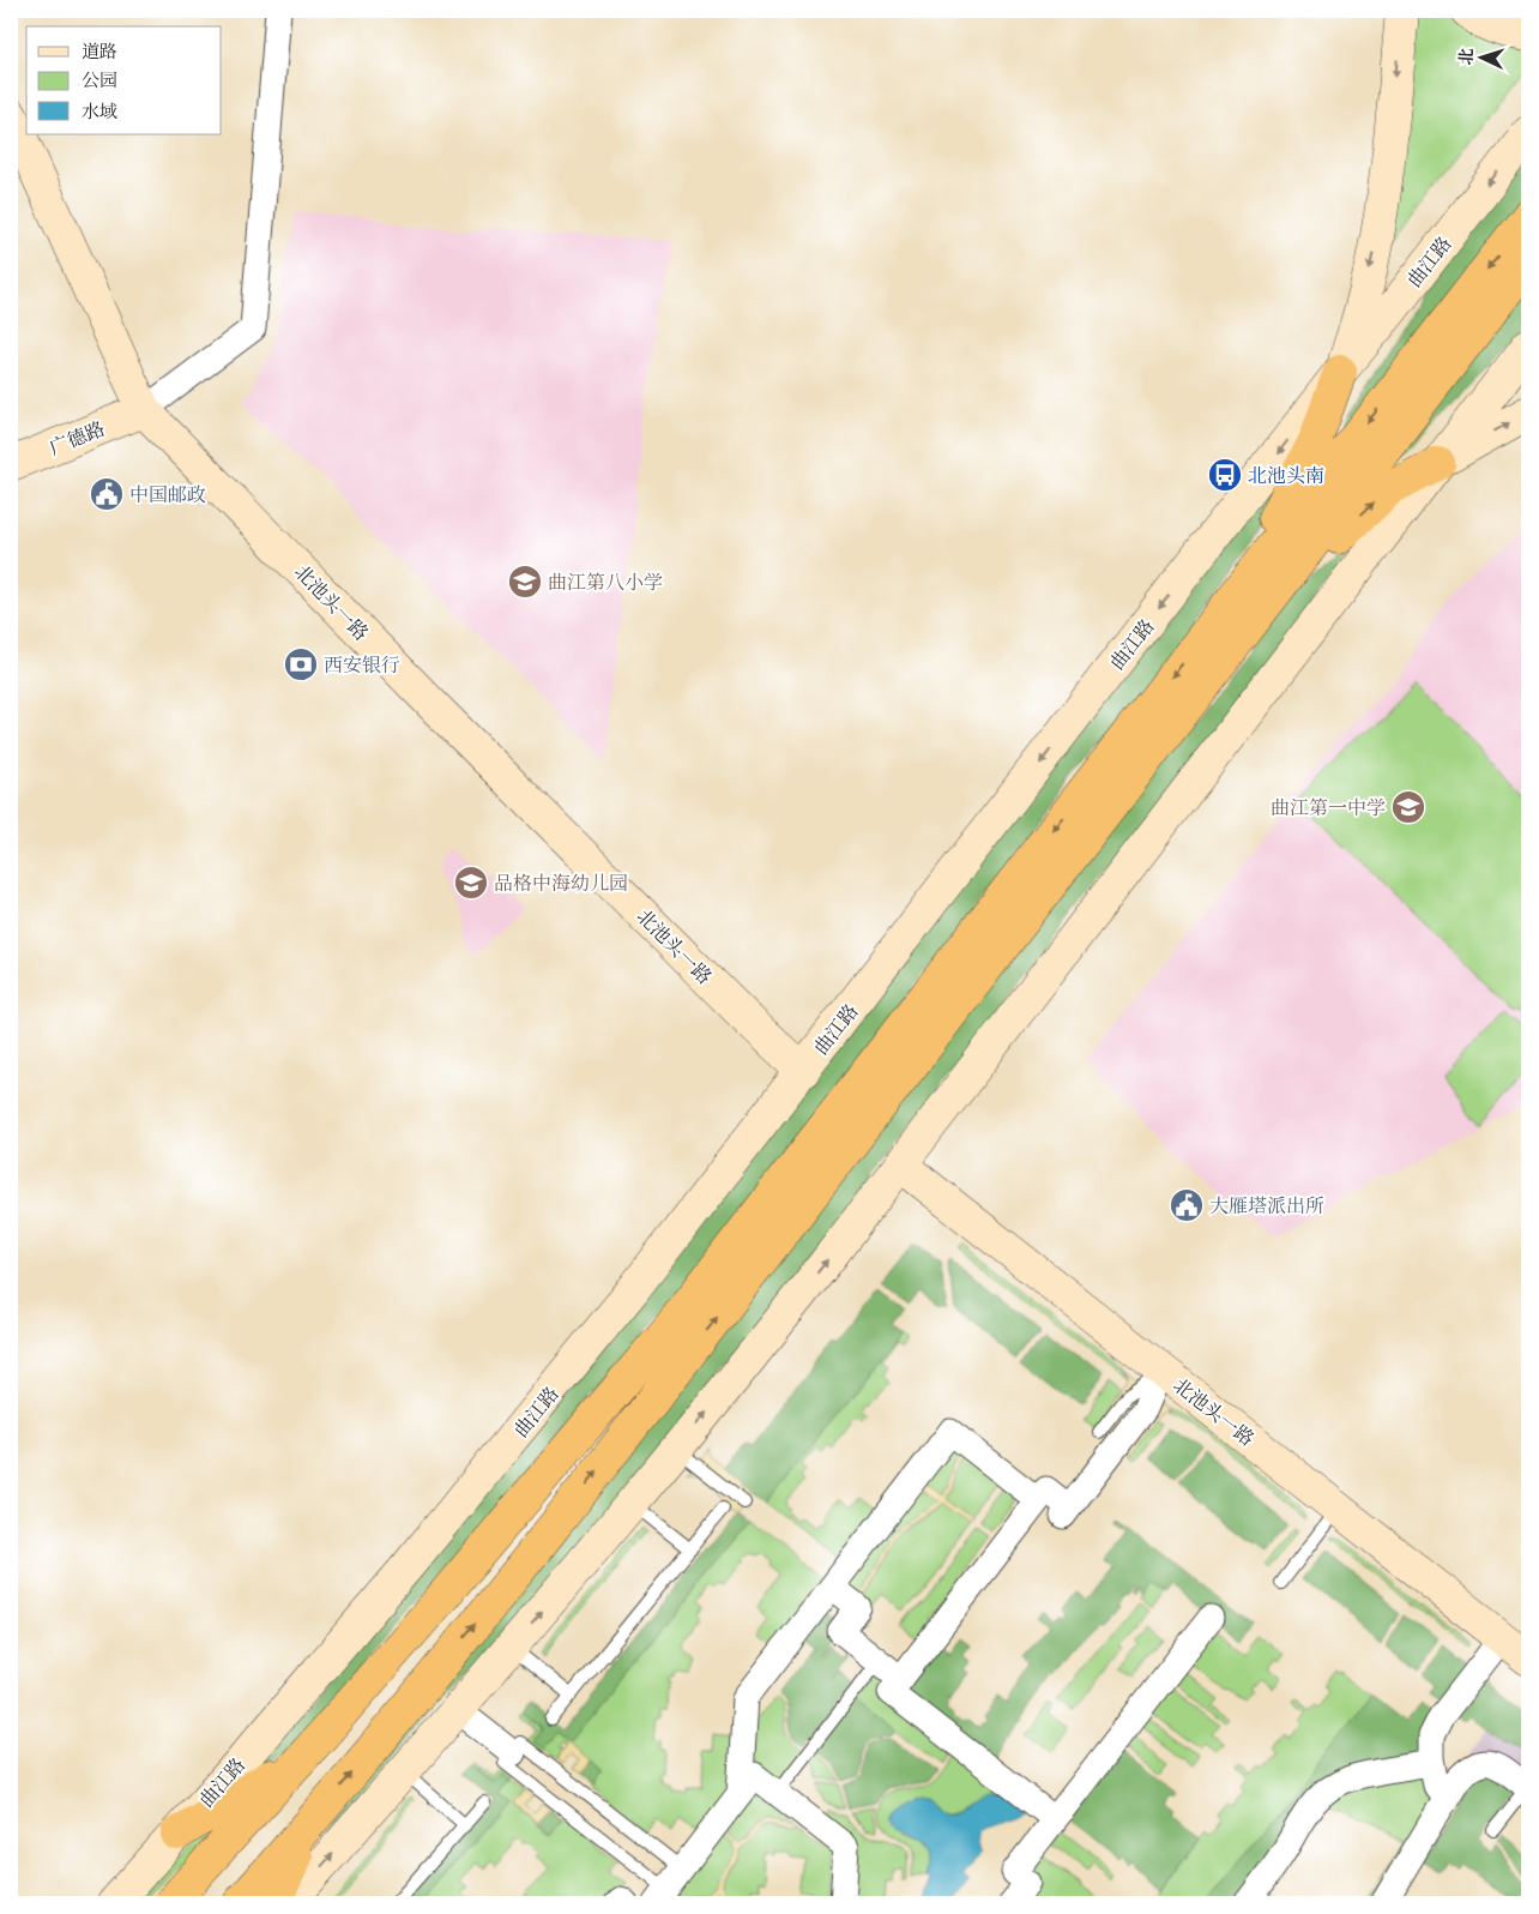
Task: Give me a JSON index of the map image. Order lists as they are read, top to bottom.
{
  "streets": {
    "main road": ["曲江路", "广德路", "北池头一路"]
  },
  "crossings": [
    ["曲江路", "北池头一路"],
    ["广德路", "北池头一路"]
  ],
  "places": {
    "bus stop": ["北池头南"],
    "public building": ["中国邮政", "大雁塔派出所"],
    "school or university": ["曲江第八小学", "曲江第一中学", "品格中海幼儿园"],
    "bank": ["西安银行"]
  },
  "legend": ["道路", "公园", "水域"],
  "north": "left"
}
